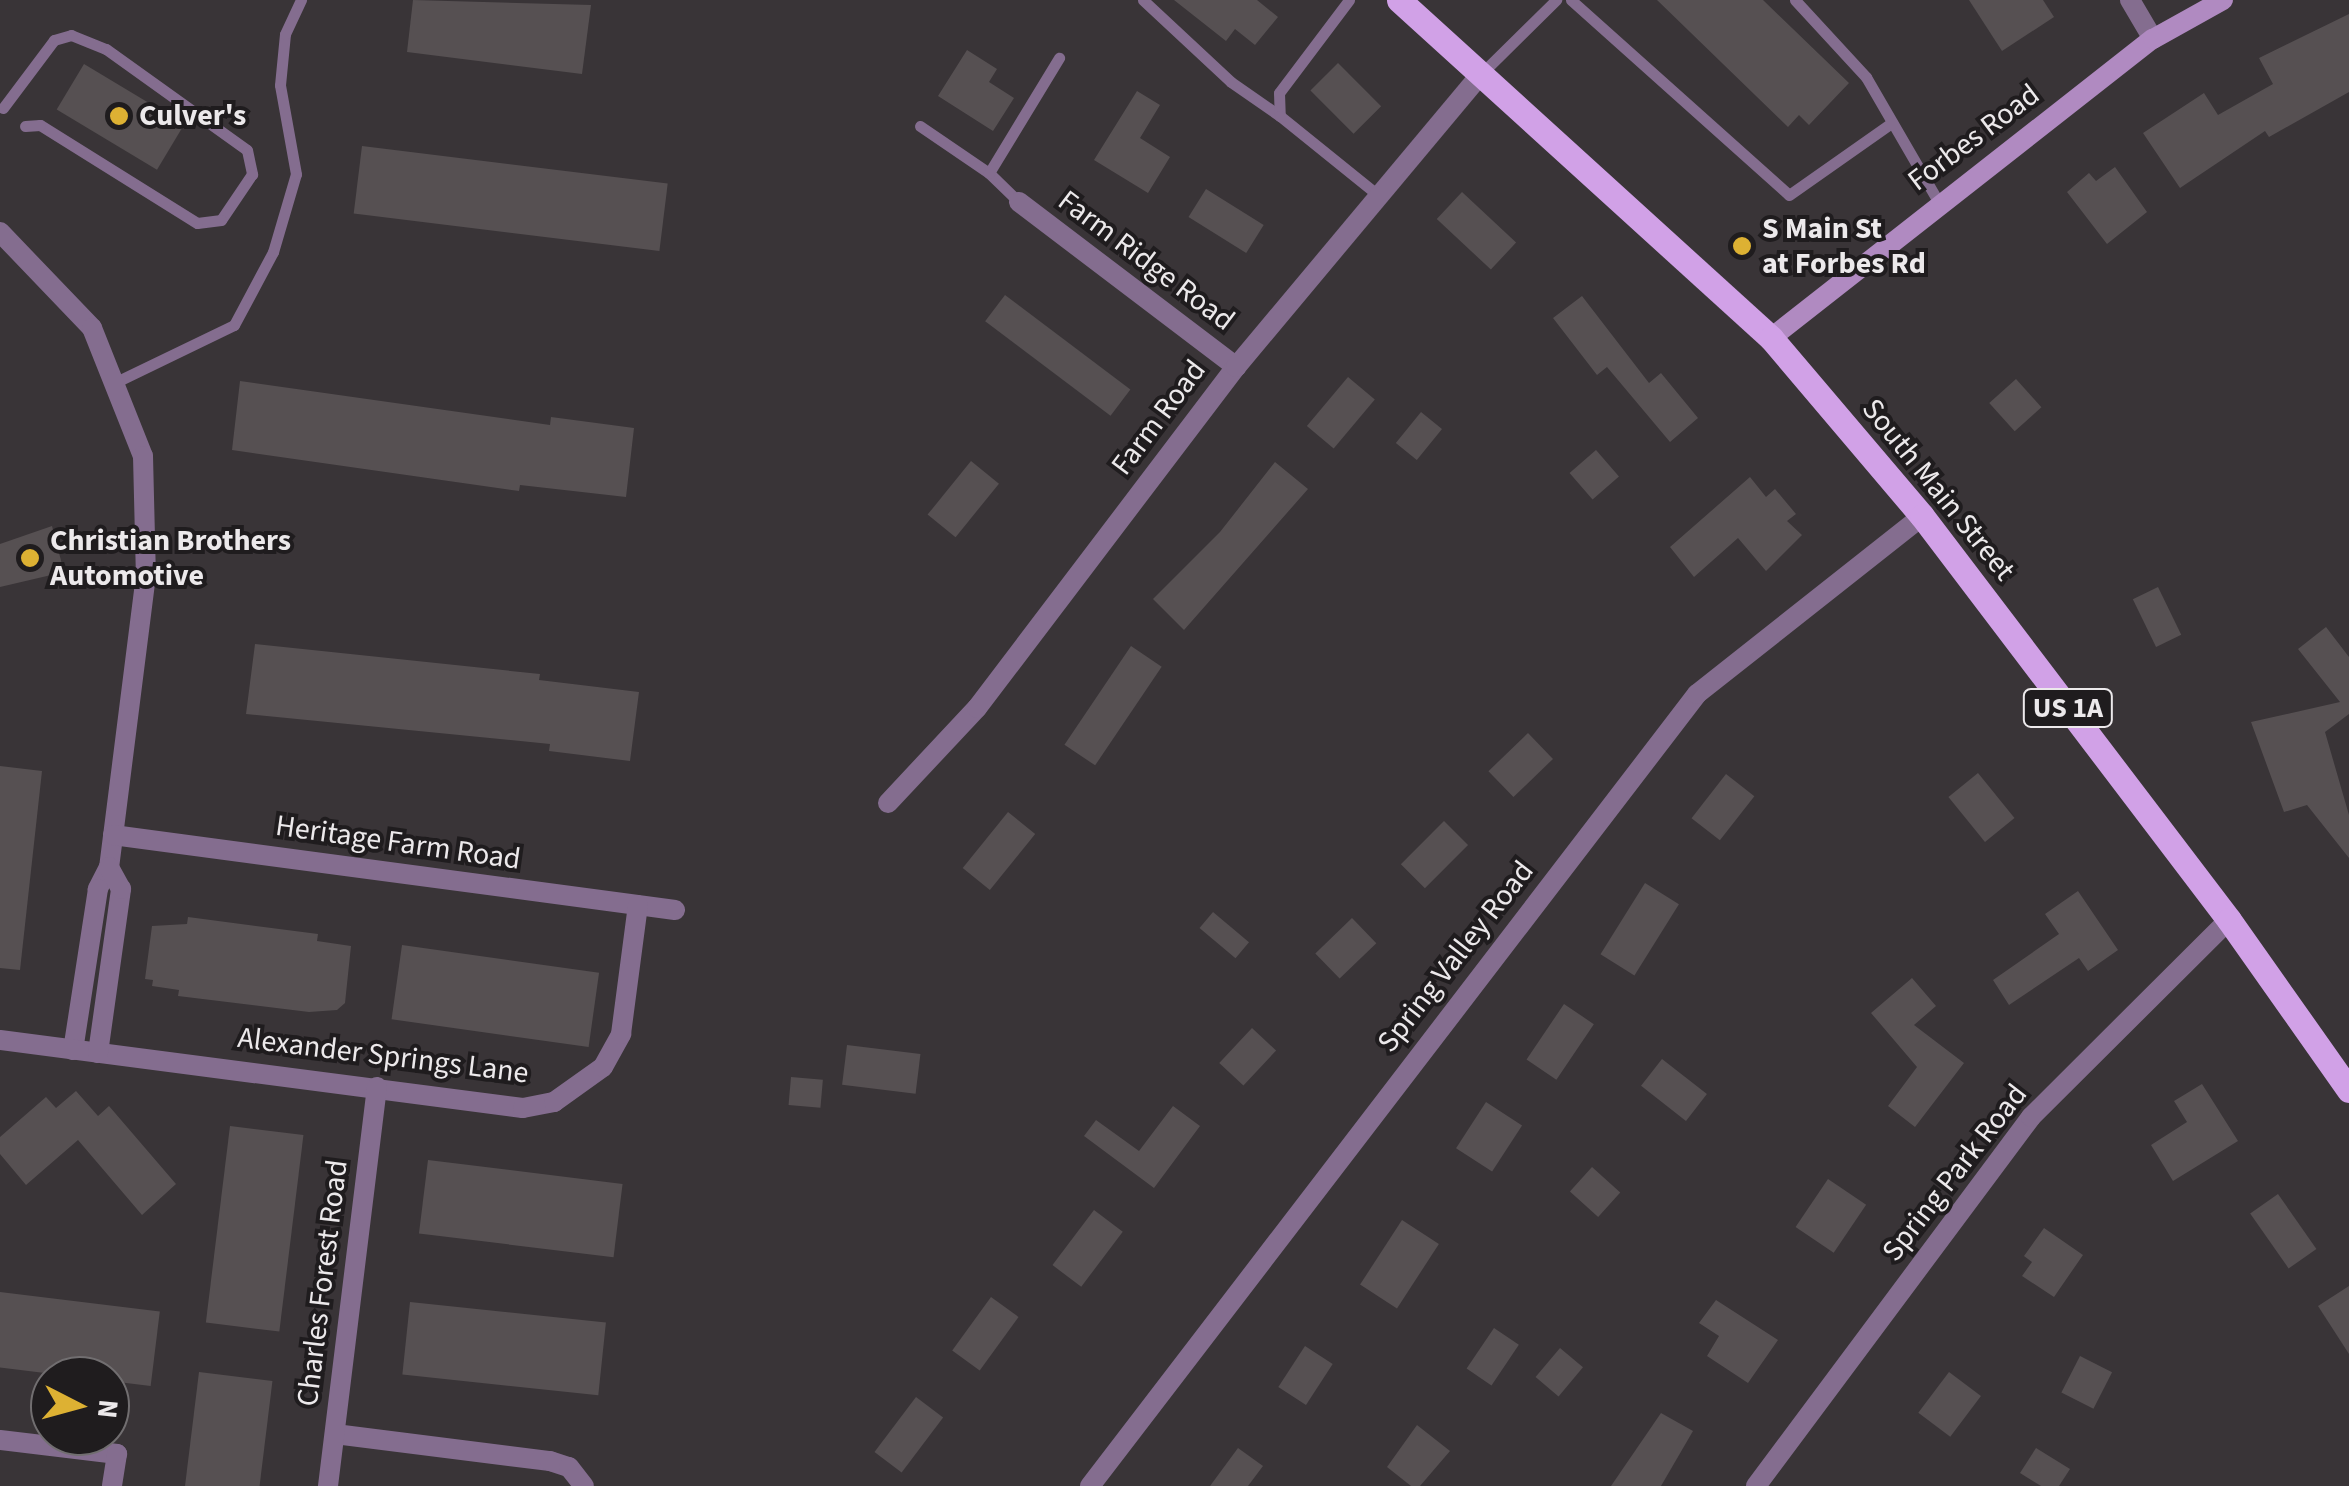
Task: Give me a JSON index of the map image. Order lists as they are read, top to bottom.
{
  "streets": {
    "main road": ["South Main Street", "US 1A"],
    "street": [
      "Forbes Road",
      "Farm Ridge Road",
      "Farm Road",
      "Heritage Farm Road",
      "Spring Valley Road",
      "Alexander Springs Lane",
      "Spring Park Road",
      "Charles Forest Road"
    ]
  },
  "crossings": [
    ["Forbes Road", "South Main Street"],
    ["Farm Ridge Road", "Farm Road"],
    ["Farm Road", "South Main Street"],
    ["South Main Street", "Spring Valley Road"],
    ["South Main Street", "Spring Park Road"],
    ["Heritage Farm Road", "Alexander Springs Lane"],
    ["Alexander Springs Lane", "Charles Forest Road"]
  ],
  "places": ["Culver's", "S Main St at Forbes Rd", "Christian Brothers Automotive"],
  "north": "right"
}
